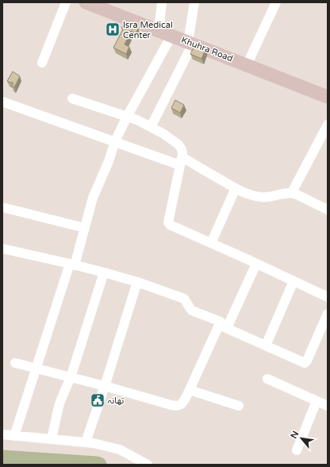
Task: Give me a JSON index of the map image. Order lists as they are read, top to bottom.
{
  "streets": {
    "main road": ["Khuhra Road"]
  },
  "places": {
    "hospital": ["Isra Medical Center"],
    "public building": ["تھانہ"]
  },
  "north": "top left"
}
